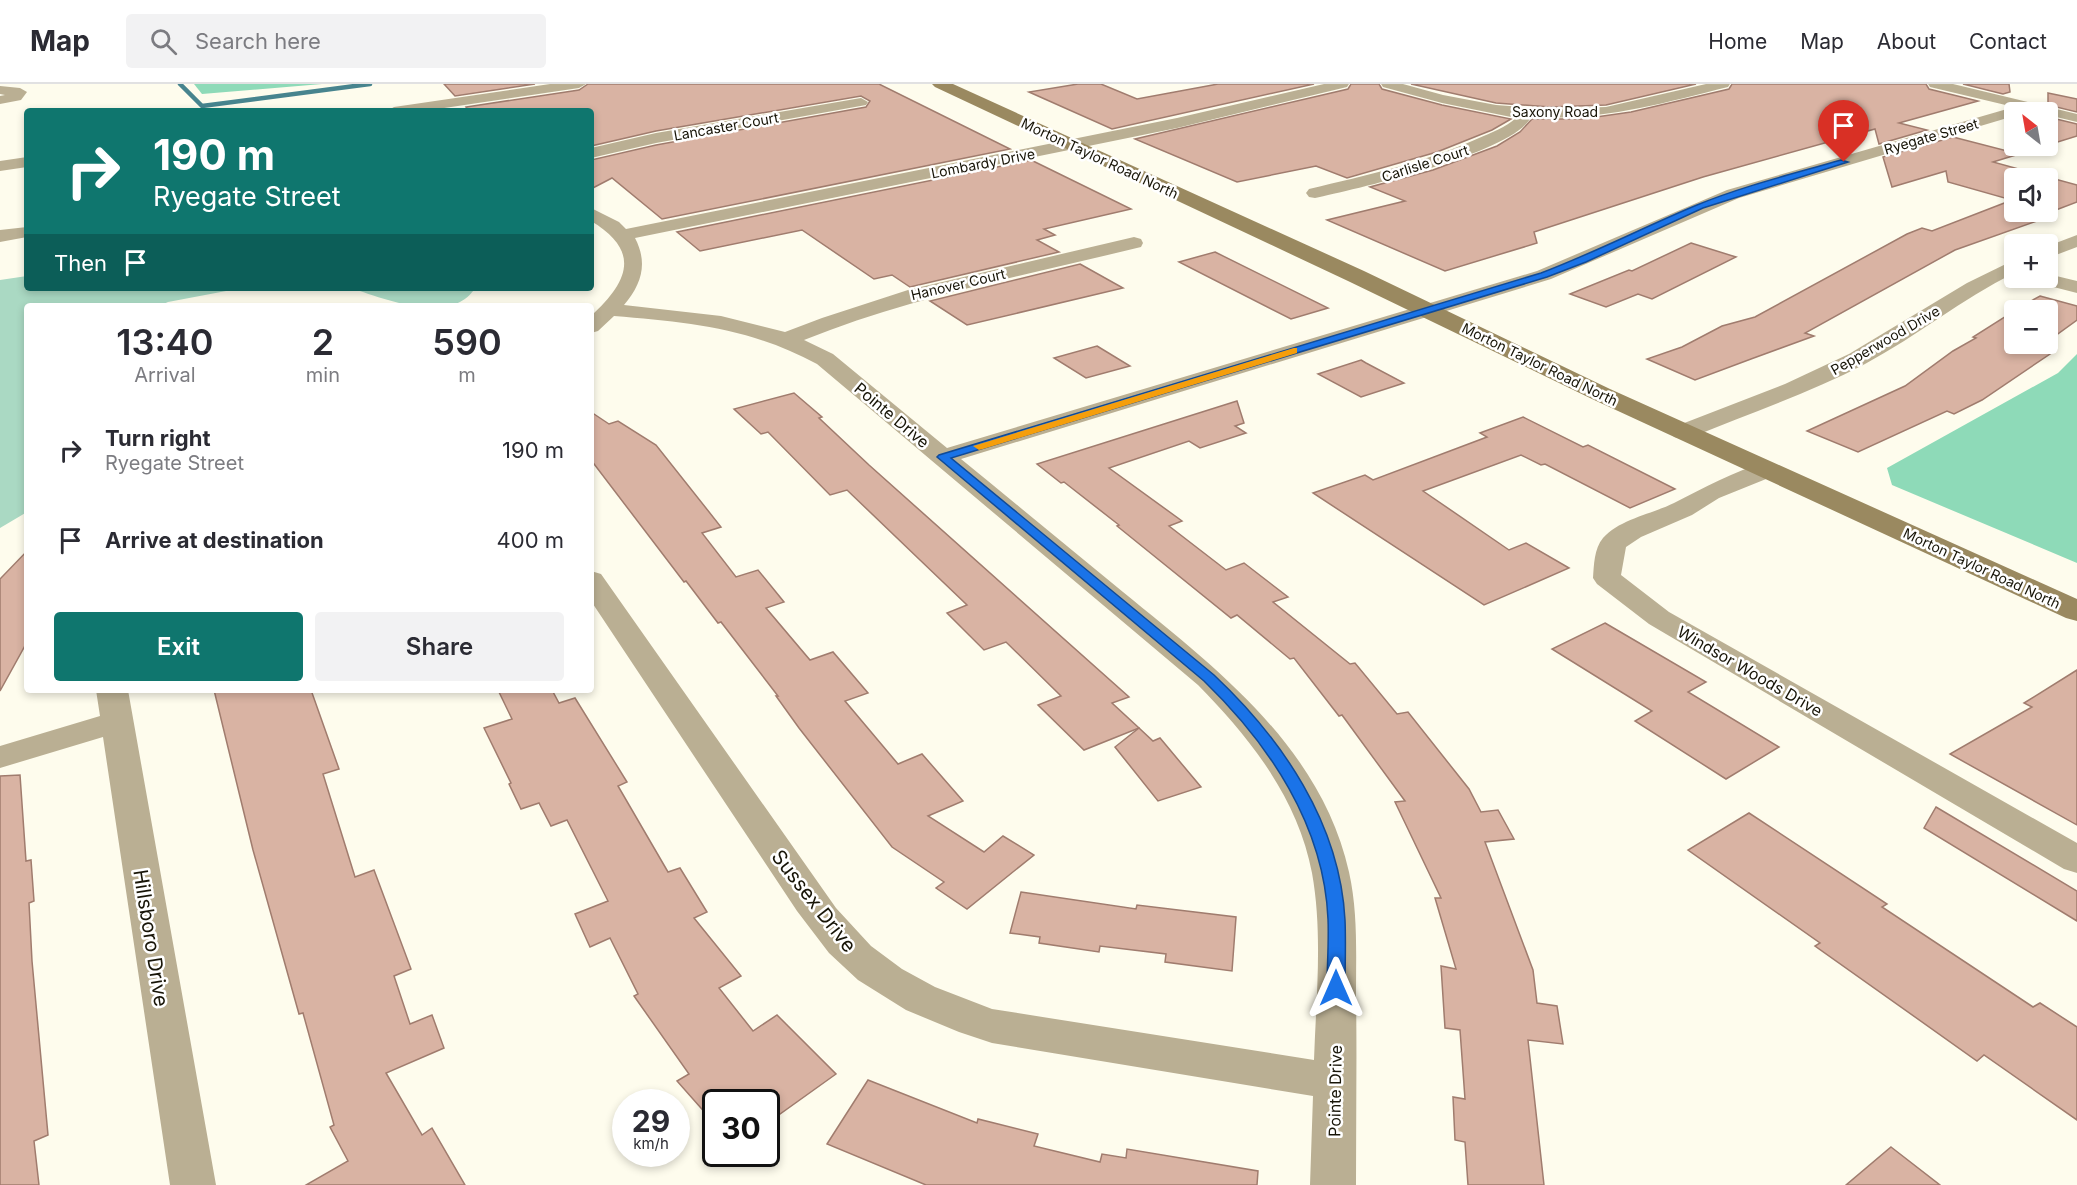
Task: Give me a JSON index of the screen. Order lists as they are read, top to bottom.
{
  "streets": {
    "street": [
      "Saxony Road",
      "Lancaster Court",
      "Ryegate Street",
      "Morton Taylor Road North",
      "Lombardy Drive",
      "Carlisle Court",
      "Hanover Court",
      "Pepperwood Drive",
      "Pointe Drive",
      "Windsor Woods Drive",
      "Sussex Drive",
      "Hillsboro Drive"
    ]
  },
  "crossings": [
    ["Saxony Road", "Carlisle Court"],
    ["Ryegate Street", "Morton Taylor Road North"],
    ["Ryegate Street", "Pointe Drive"],
    ["Morton Taylor Road North", "Lombardy Drive"],
    ["Morton Taylor Road North", "Pepperwood Drive"],
    ["Morton Taylor Road North", "Windsor Woods Drive"],
    ["Hanover Court", "Pointe Drive"],
    ["Pointe Drive", "Sussex Drive"]
  ],
  "north": "top left",
  "page": {
    "header": "Map",
    "search": "Search here",
    "nav": [
      "Home",
      "Map",
      "About",
      "Contact"
    ],
    "map_buttons": ["+", "−"],
    "turn": ["190 m", "Ryegate Street"],
    "then": "Then",
    "eta": [
      "13:40",
      "Arrival",
      "2",
      "min",
      "590",
      "m"
    ],
    "list": [
      {
        "name": "Turn right",
        "note": "Ryegate Street",
        "value": "190 m"
      },
      {
        "name": "Arrive at destination",
        "value": "400 m"
      }
    ],
    "buttons": ["Exit", "Share"],
    "speed": "29 km/h",
    "limit": "30"
  }
}
